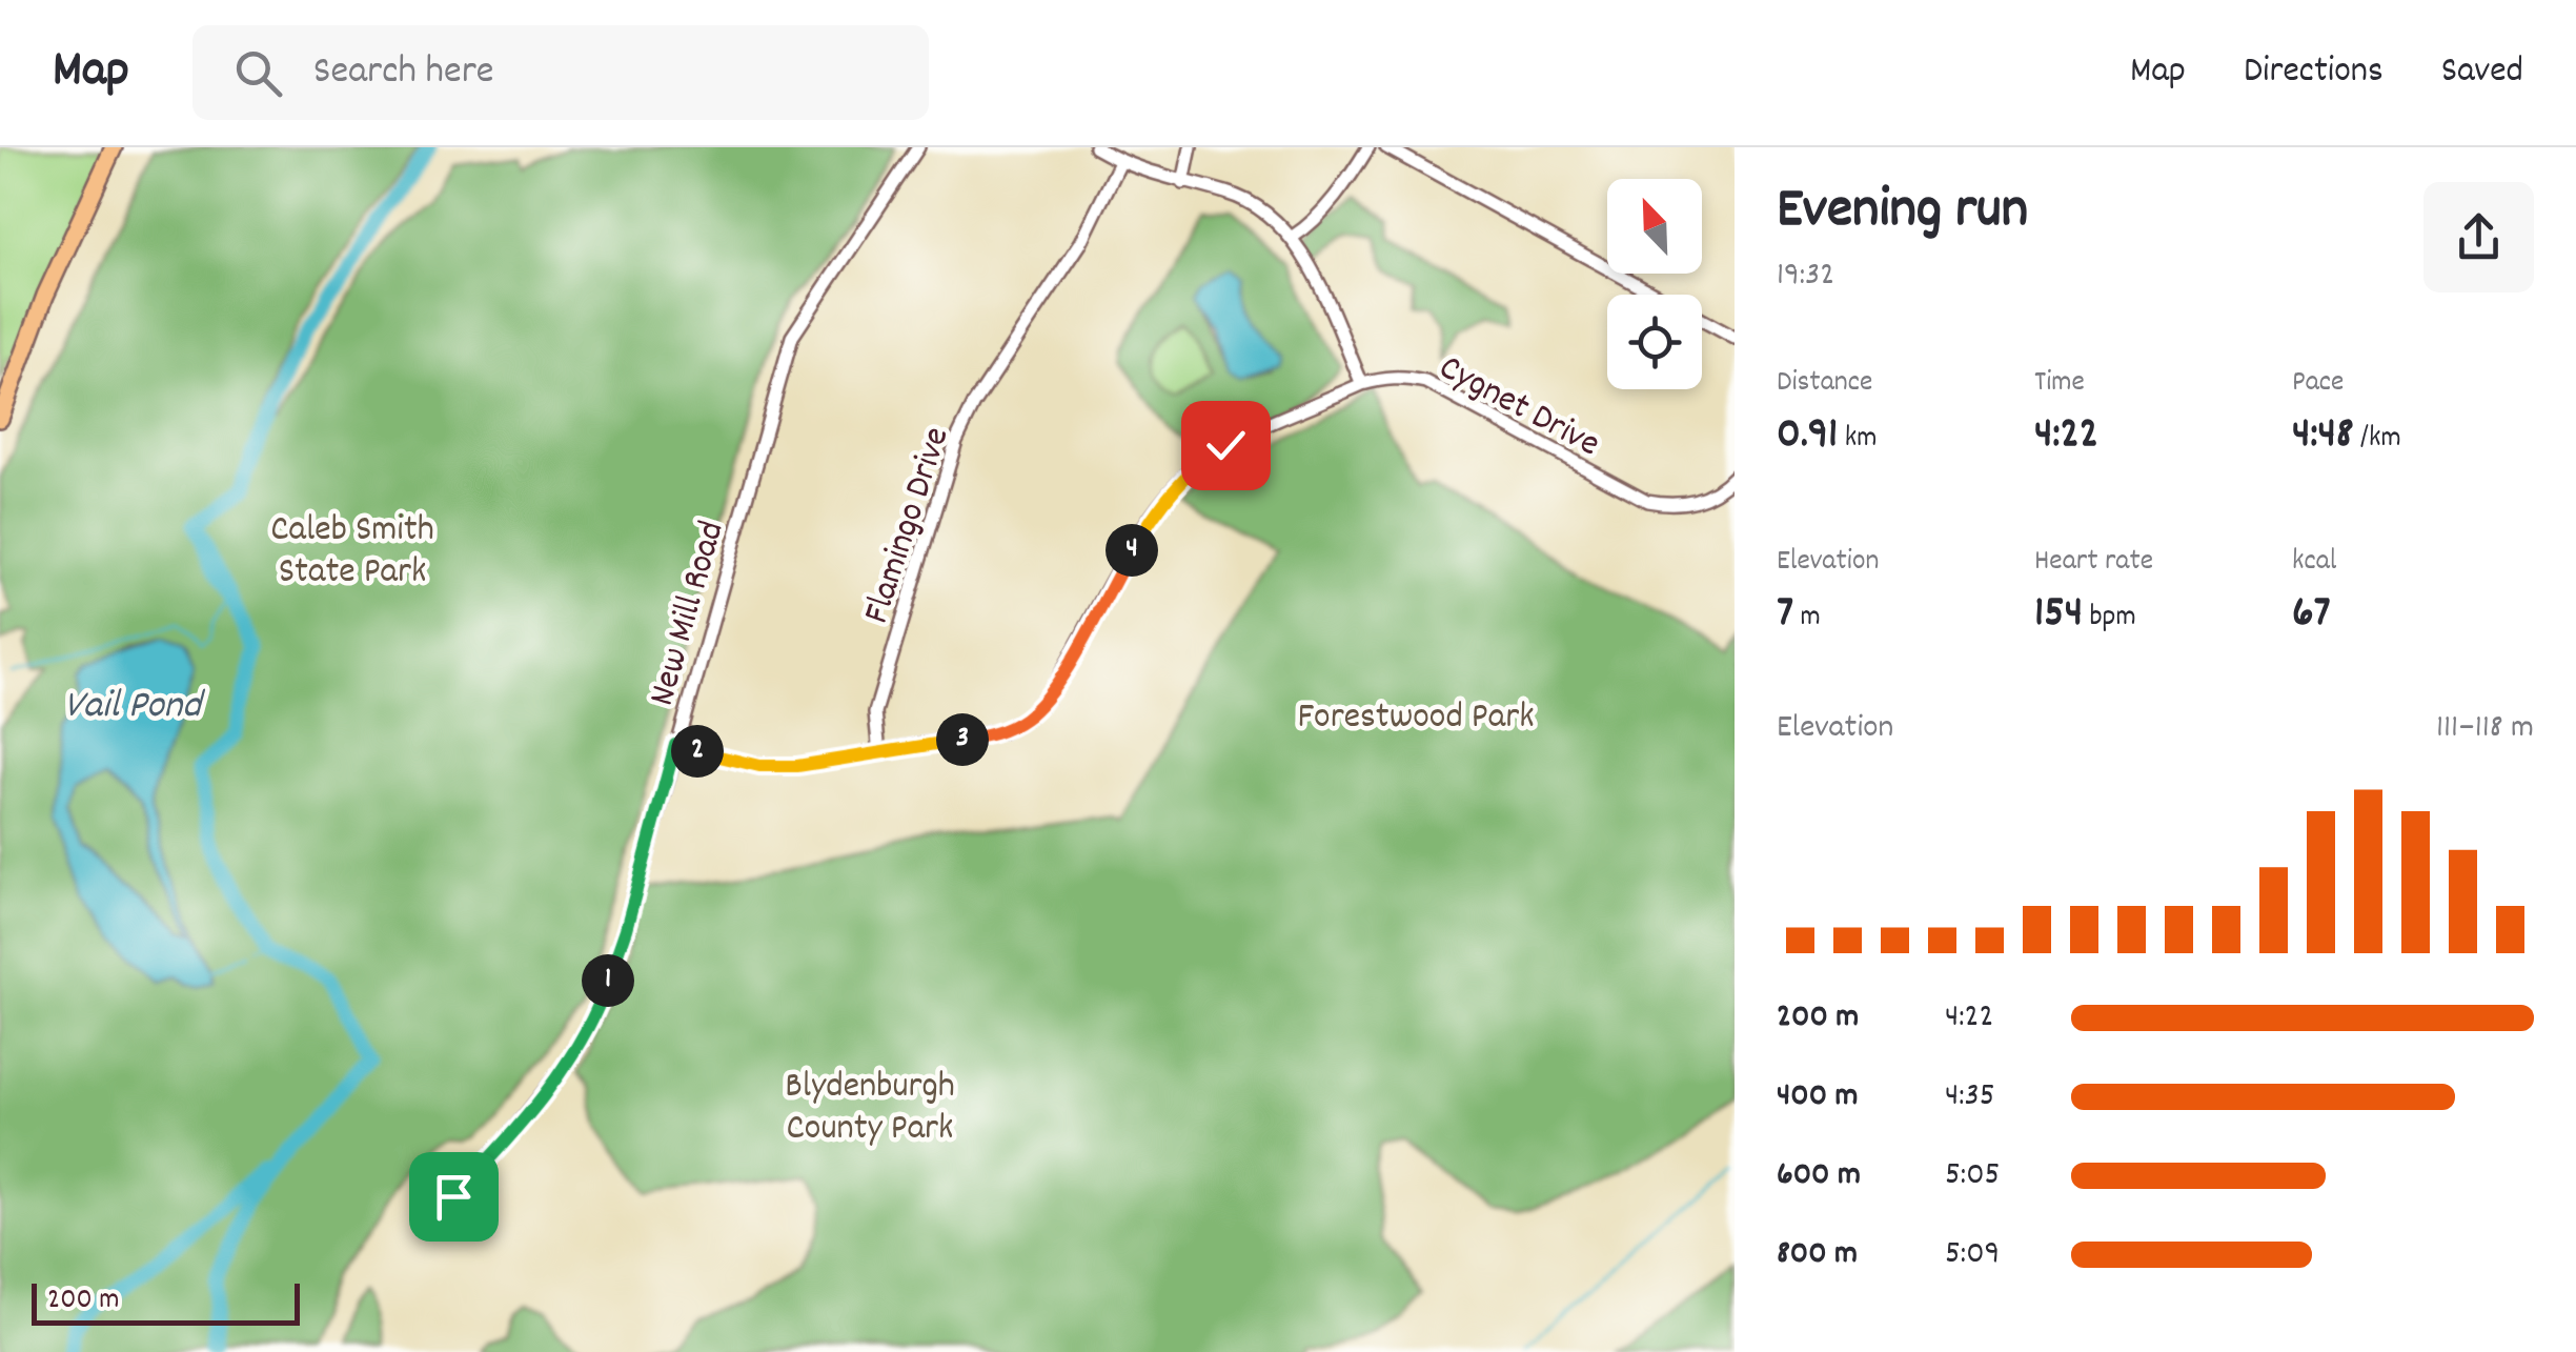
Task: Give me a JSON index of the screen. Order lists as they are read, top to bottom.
{
  "streets": {
    "street": ["Cygnet Drive", "Flamingo Drive", "New Mill Road"]
  },
  "crossings": [
    ["Cygnet Drive", "Flamingo Drive"],
    ["Cygnet Drive", "New Mill Road"]
  ],
  "water": ["Vail Pond"],
  "parks": ["Caleb Smith State Park", "Forestwood Park", "Blydenburgh County Park"],
  "scale_bar": "200 m",
  "north": "top left",
  "page": {
    "header": "Map",
    "search": "Search here",
    "nav": ["Map", "Directions", "Saved"],
    "heading": ["Evening run", "19:32"],
    "stats": [
      ["Distance", "0.91 km"],
      ["Time", "4:22"],
      ["Pace", "4:48 /km"],
      ["Elevation", "7 m"],
      ["Heart rate", "154 bpm"],
      ["kcal", "67"]
    ],
    "pins": [
      "4",
      "3",
      "2",
      "1"
    ],
    "chart": ["Elevation", "111–118 m"],
    "list": [
      {
        "name": "200 m",
        "note": "4:22"
      },
      {
        "name": "400 m",
        "note": "4:35"
      },
      {
        "name": "600 m",
        "note": "5:05"
      },
      {
        "name": "800 m",
        "note": "5:09"
      }
    ],
    "scale": "200 m"
  }
}
